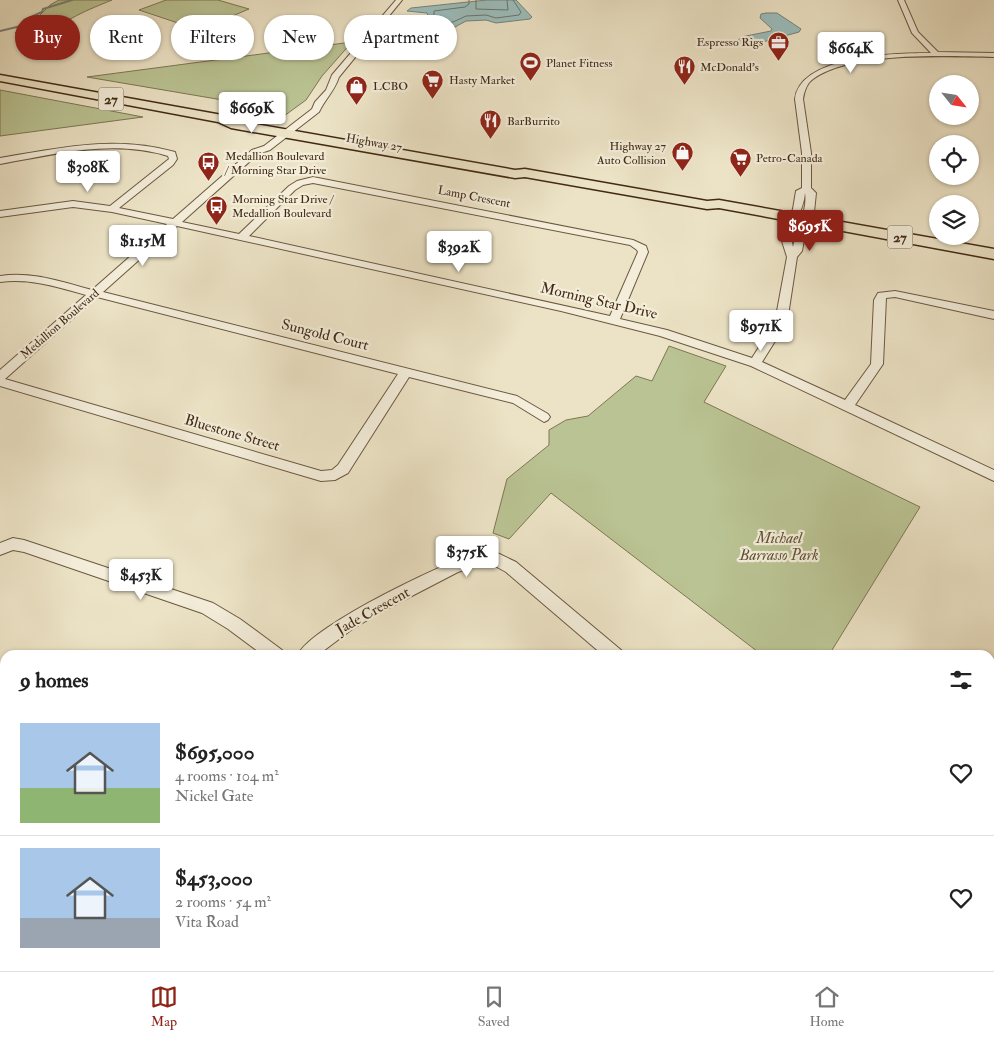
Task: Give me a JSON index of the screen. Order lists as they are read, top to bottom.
{
  "streets": {
    "main road": ["27", "Highway 27"],
    "street": [
      "Lamp Crescent",
      "Morning Star Drive",
      "Medallion Boulevard",
      "Sungold Court",
      "Bluestone Street",
      "Jade Crescent"
    ]
  },
  "crossings": [
    ["Highway 27", "Medallion Boulevard"],
    ["Lamp Crescent", "Morning Star Drive"],
    ["Morning Star Drive", "Medallion Boulevard"],
    ["Medallion Boulevard", "Sungold Court"],
    ["Sungold Court", "Bluestone Street"]
  ],
  "parks": ["Michael Barrasso Park"],
  "places": {
    "office": ["Espresso Rigs"],
    "sports": ["Planet Fitness"],
    "restaurant": ["McDonald's", "BarBurrito"],
    "supermarket": ["Hasty Market", "Petro-Canada"],
    "shop": ["LCBO", "Highway 27 Auto Collision"],
    "bus stop": ["Medallion Boulevard / Morning Star Drive", "Morning Star Drive / Medallion Boulevard"]
  },
  "north": "bottom right",
  "page": {
    "chip": [
      "Buy",
      "Rent",
      "Filters",
      "New",
      "Apartment"
    ],
    "price": [
      "$664K",
      "$669K",
      "$308K",
      "$695K",
      "$1.15M",
      "$392K",
      "$971K",
      "$375K",
      "$453K"
    ],
    "heading": "9 homes",
    "list": [
      {
        "name": "$695,000",
        "note": "4 rooms · 104 m² · Nickel Gate"
      },
      {
        "name": "$453,000",
        "note": "2 rooms · 54 m² · Vita Road"
      }
    ],
    "tabs": ["Map", "Saved", "Home"]
  }
}
